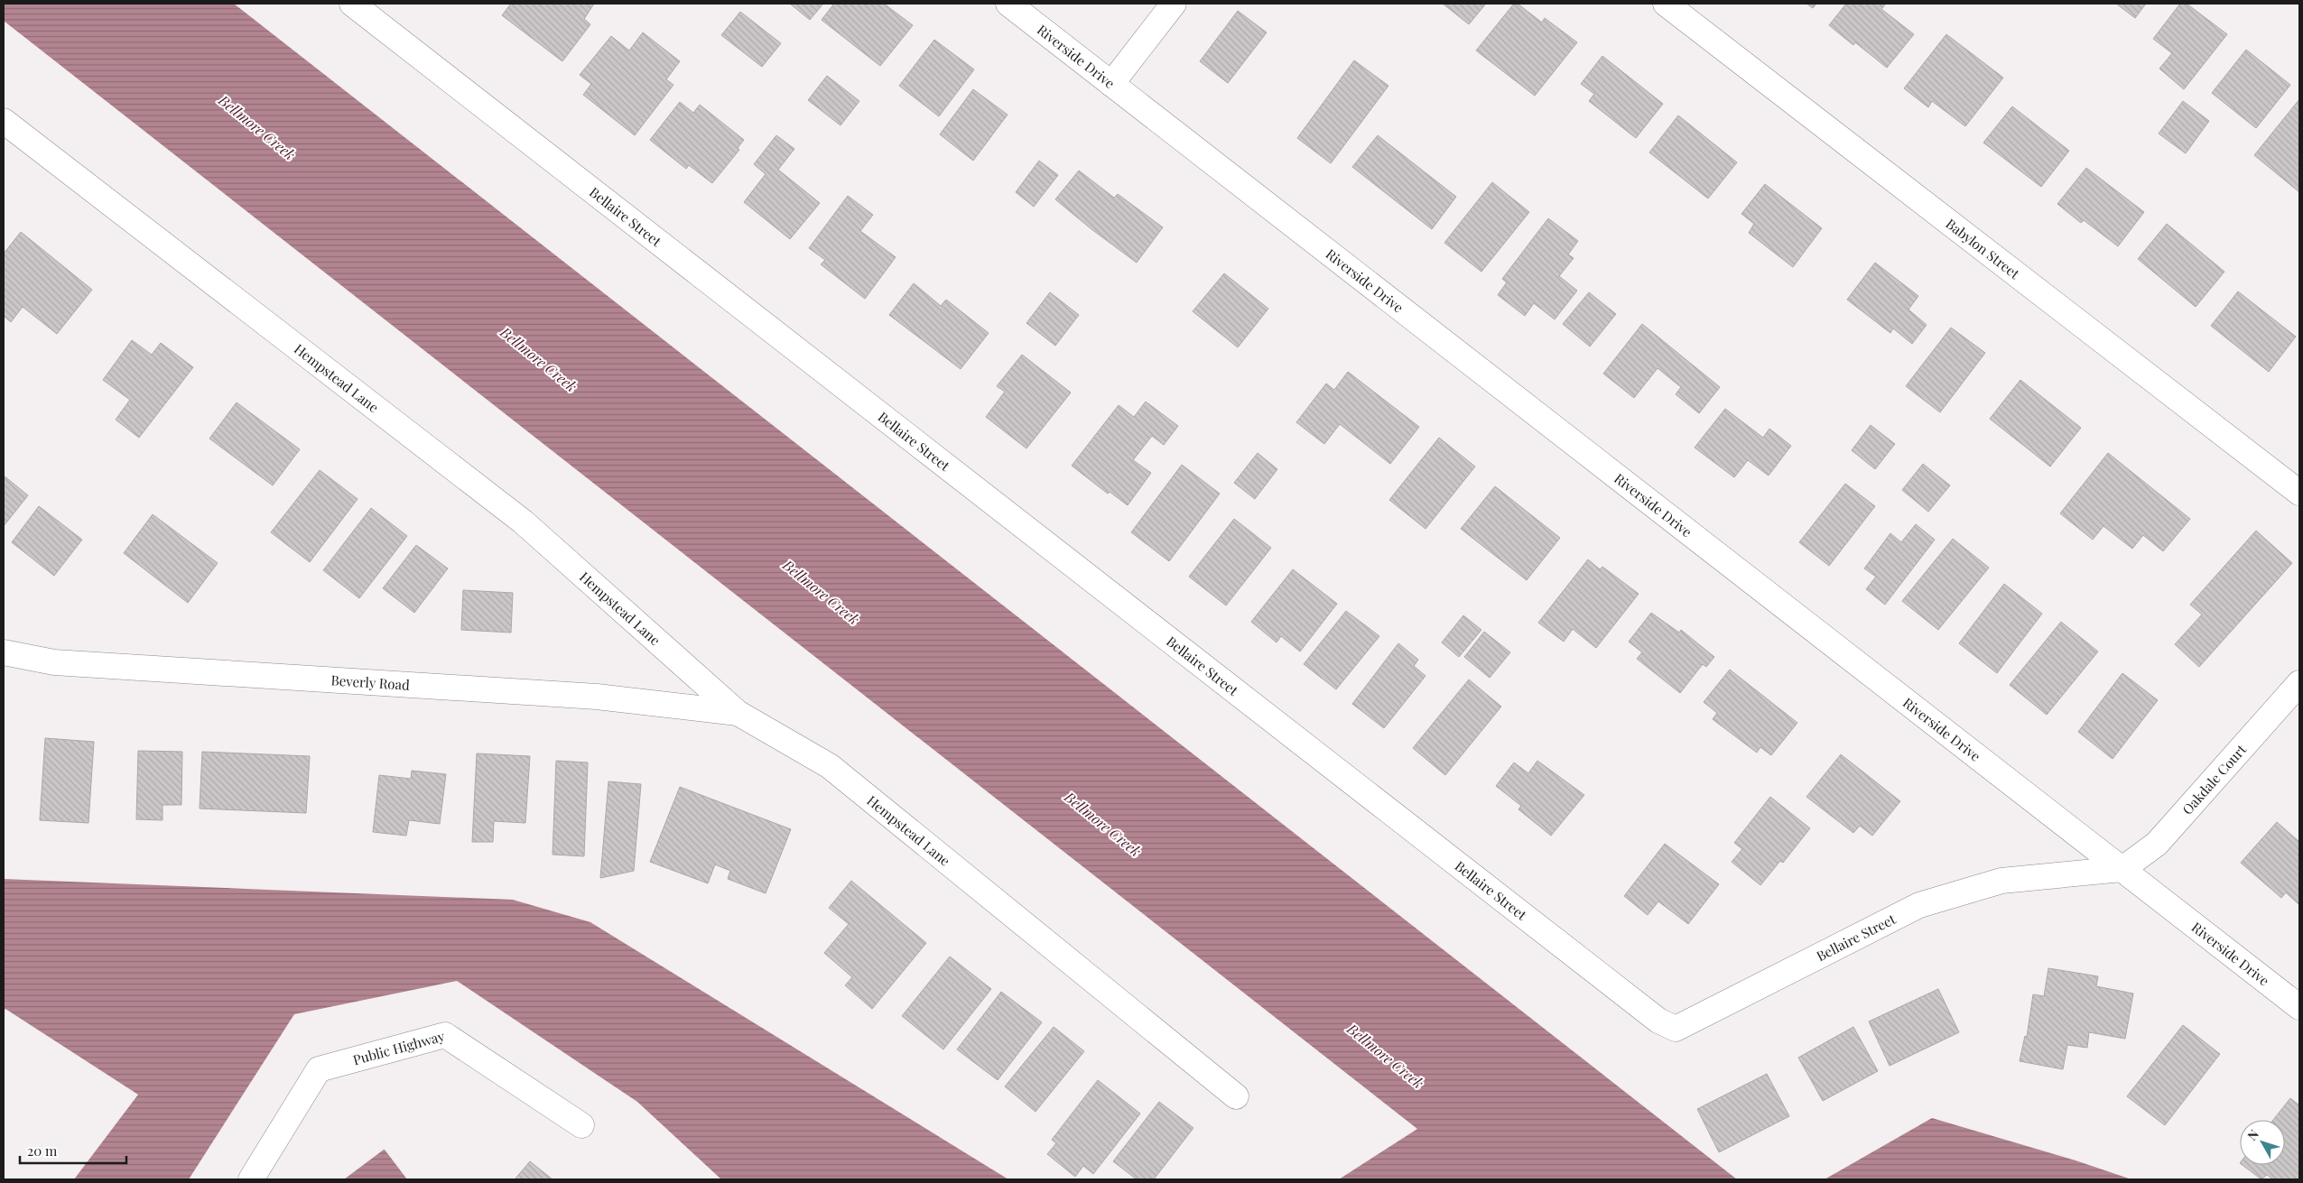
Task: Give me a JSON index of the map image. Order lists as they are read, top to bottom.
{
  "streets": {
    "street": [
      "Riverside Drive",
      "Bellaire Street",
      "Babylon Street",
      "Hempstead Lane",
      "Beverly Road",
      "Oakdale Court",
      "Public Highway"
    ]
  },
  "crossings": [
    ["Riverside Drive", "Bellaire Street"],
    ["Riverside Drive", "Oakdale Court"],
    ["Bellaire Street", "Oakdale Court"],
    ["Hempstead Lane", "Beverly Road"]
  ],
  "water": ["Bellmore Creek"],
  "scale_bar": "20 m",
  "north": "top left"
}
